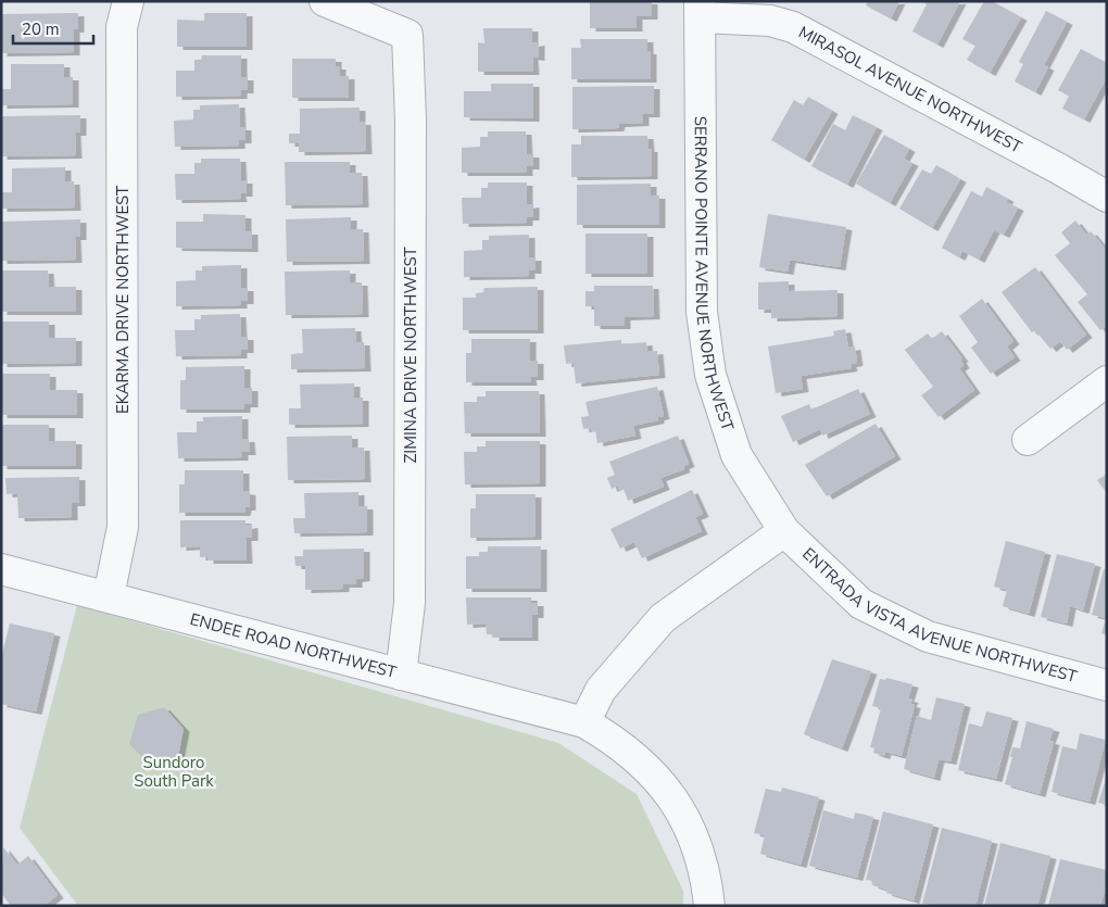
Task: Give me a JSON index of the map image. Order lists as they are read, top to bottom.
{
  "streets": {
    "street": [
      "MIRASOL AVENUE NORTHWEST",
      "SERRANO POINTE AVENUE NORTHWEST",
      "EKARMA DRIVE NORTHWEST",
      "ZIMINA DRIVE NORTHWEST",
      "ENTRADA VISTA AVENUE NORTHWEST",
      "ENDEE ROAD NORTHWEST"
    ]
  },
  "crossings": [
    ["MIRASOL AVENUE NORTHWEST", "SERRANO POINTE AVENUE NORTHWEST"],
    ["SERRANO POINTE AVENUE NORTHWEST", "ENTRADA VISTA AVENUE NORTHWEST"],
    ["EKARMA DRIVE NORTHWEST", "ENDEE ROAD NORTHWEST"],
    ["ZIMINA DRIVE NORTHWEST", "ENDEE ROAD NORTHWEST"]
  ],
  "parks": ["Sundoro South Park"],
  "scale_bar": "20 m"
}
